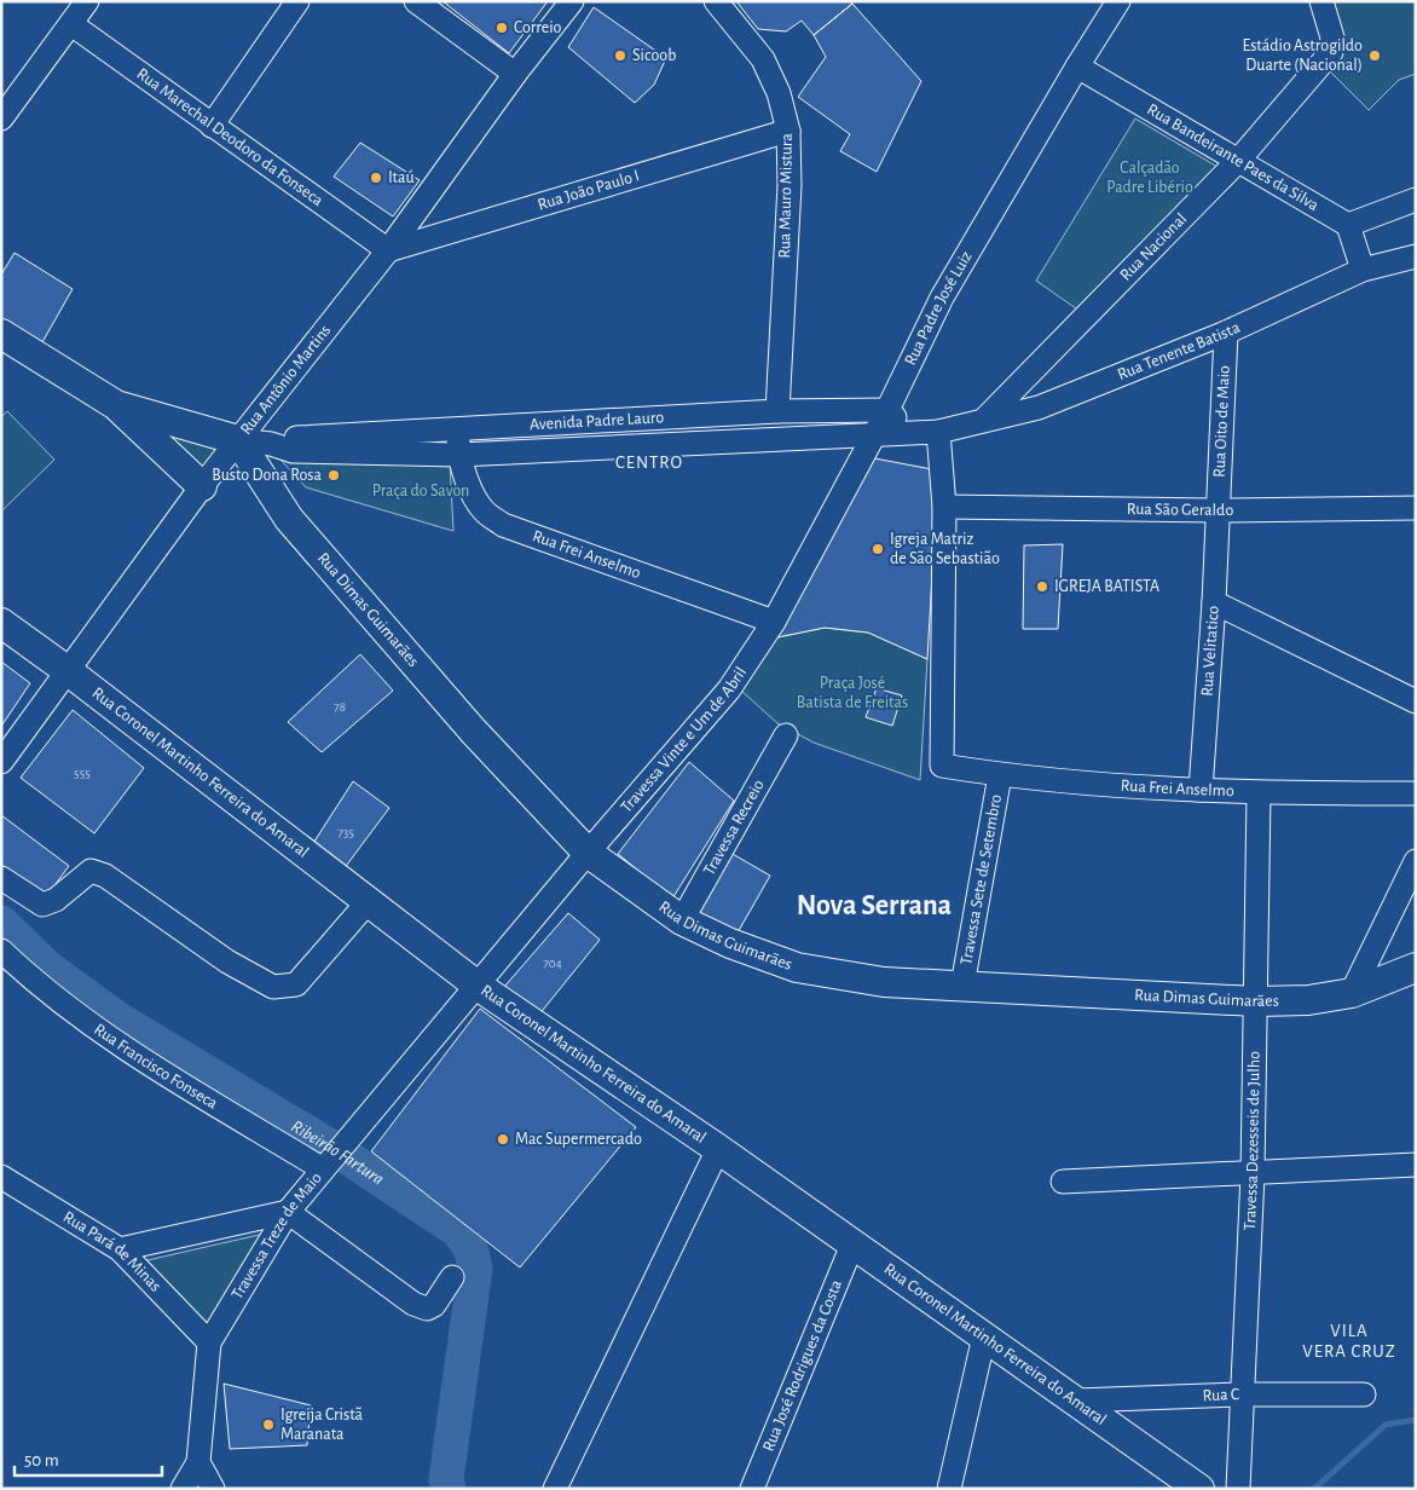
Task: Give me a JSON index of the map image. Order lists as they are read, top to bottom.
{
  "streets": {
    "main road": ["Rua Dimas Guimarães", "Rua Coronel Martinho Ferreira do Amaral"],
    "street": [
      "Rua Marechal Deodoro da Fonseca",
      "Rua Bandeirante Paes da Silva",
      "Rua João Paulo I",
      "Rua Mauro Mistura",
      "Rua Nacional",
      "Rua Padre José Luiz",
      "Rua Tenente Batista",
      "Rua Antônio Martins",
      "Avenida Padre Lauro",
      "Rua Oito de Maio",
      "Rua São Geraldo",
      "Rua Frei Anselmo",
      "Rua Velitatico",
      "Travessa Vinte e Um de Abril",
      "Travessa Recreio",
      "Travessa Sete de Setembro",
      "Rua Francisco Fonseca",
      "Travessa Dezesseis de Julho",
      "Travessa Treze de Maio",
      "Rua Pará de Minas",
      "Rua José Rodrigues da Costa",
      "Rua C"
    ]
  },
  "crossings": [
    ["Rua Marechal Deodoro da Fonseca", "Rua João Paulo I"],
    ["Rua Marechal Deodoro da Fonseca", "Rua Antônio Martins"],
    ["Rua Bandeirante Paes da Silva", "Rua Nacional"],
    ["Rua Bandeirante Paes da Silva", "Rua Padre José Luiz"],
    ["Rua João Paulo I", "Rua Mauro Mistura"],
    ["Rua João Paulo I", "Rua Antônio Martins"],
    ["Rua Mauro Mistura", "Avenida Padre Lauro"],
    ["Rua Nacional", "Rua Tenente Batista"],
    ["Rua Padre José Luiz", "Avenida Padre Lauro"],
    ["Rua Padre José Luiz", "Rua Frei Anselmo"],
    ["Rua Padre José Luiz", "Travessa Vinte e Um de Abril"],
    ["Rua Tenente Batista", "Avenida Padre Lauro"],
    ["Rua Tenente Batista", "Rua Oito de Maio"],
    ["Rua Antônio Martins", "Avenida Padre Lauro"],
    ["Rua Antônio Martins", "Rua Dimas Guimarães"],
    ["Rua Antônio Martins", "Rua Coronel Martinho Ferreira do Amaral"],
    ["Avenida Padre Lauro", "Rua Frei Anselmo"],
    ["Avenida Padre Lauro", "Rua Dimas Guimarães"],
    ["Rua Oito de Maio", "Rua São Geraldo"],
    ["Rua Oito de Maio", "Rua Velitatico"],
    ["Rua São Geraldo", "Rua Frei Anselmo"],
    ["Rua São Geraldo", "Rua Velitatico"],
    ["Rua Frei Anselmo", "Rua Velitatico"],
    ["Rua Frei Anselmo", "Travessa Vinte e Um de Abril"],
    ["Rua Frei Anselmo", "Travessa Sete de Setembro"],
    ["Rua Frei Anselmo", "Travessa Dezesseis de Julho"],
    ["Rua Dimas Guimarães", "Travessa Vinte e Um de Abril"],
    ["Rua Dimas Guimarães", "Travessa Recreio"],
    ["Rua Dimas Guimarães", "Travessa Sete de Setembro"],
    ["Rua Dimas Guimarães", "Travessa Dezesseis de Julho"],
    ["Rua Dimas Guimarães", "Travessa Treze de Maio"],
    ["Travessa Vinte e Um de Abril", "Travessa Treze de Maio"],
    ["Rua Coronel Martinho Ferreira do Amaral", "Travessa Treze de Maio"],
    ["Rua Coronel Martinho Ferreira do Amaral", "Rua José Rodrigues da Costa"],
    ["Rua Coronel Martinho Ferreira do Amaral", "Rua C"],
    ["Rua Francisco Fonseca", "Travessa Treze de Maio"],
    ["Travessa Dezesseis de Julho", "Rua C"],
    ["Travessa Treze de Maio", "Rua Pará de Minas"]
  ],
  "districts": ["CENTRO", "Nova Serrana", "VILA VERA CRUZ"],
  "water": ["Ribeirão Fartura"],
  "parks": ["Calçadão Padre Libério", "Praça do Savon", "Praça José Batista de Freitas"],
  "places": [
    "Correio",
    "Sicoob",
    "Estádio Astrogildo Duarte (Nacional)",
    "Itaú",
    "Busto Dona Rosa",
    "Igreja Matriz de São Sebastião",
    "IGREJA BATISTA",
    "Mac Supermercado",
    "Igreija Cristã Maranata"
  ],
  "house_numbers": [
    "78",
    "555",
    "735",
    "704"
  ],
  "scale_bar": "50 m"
}
